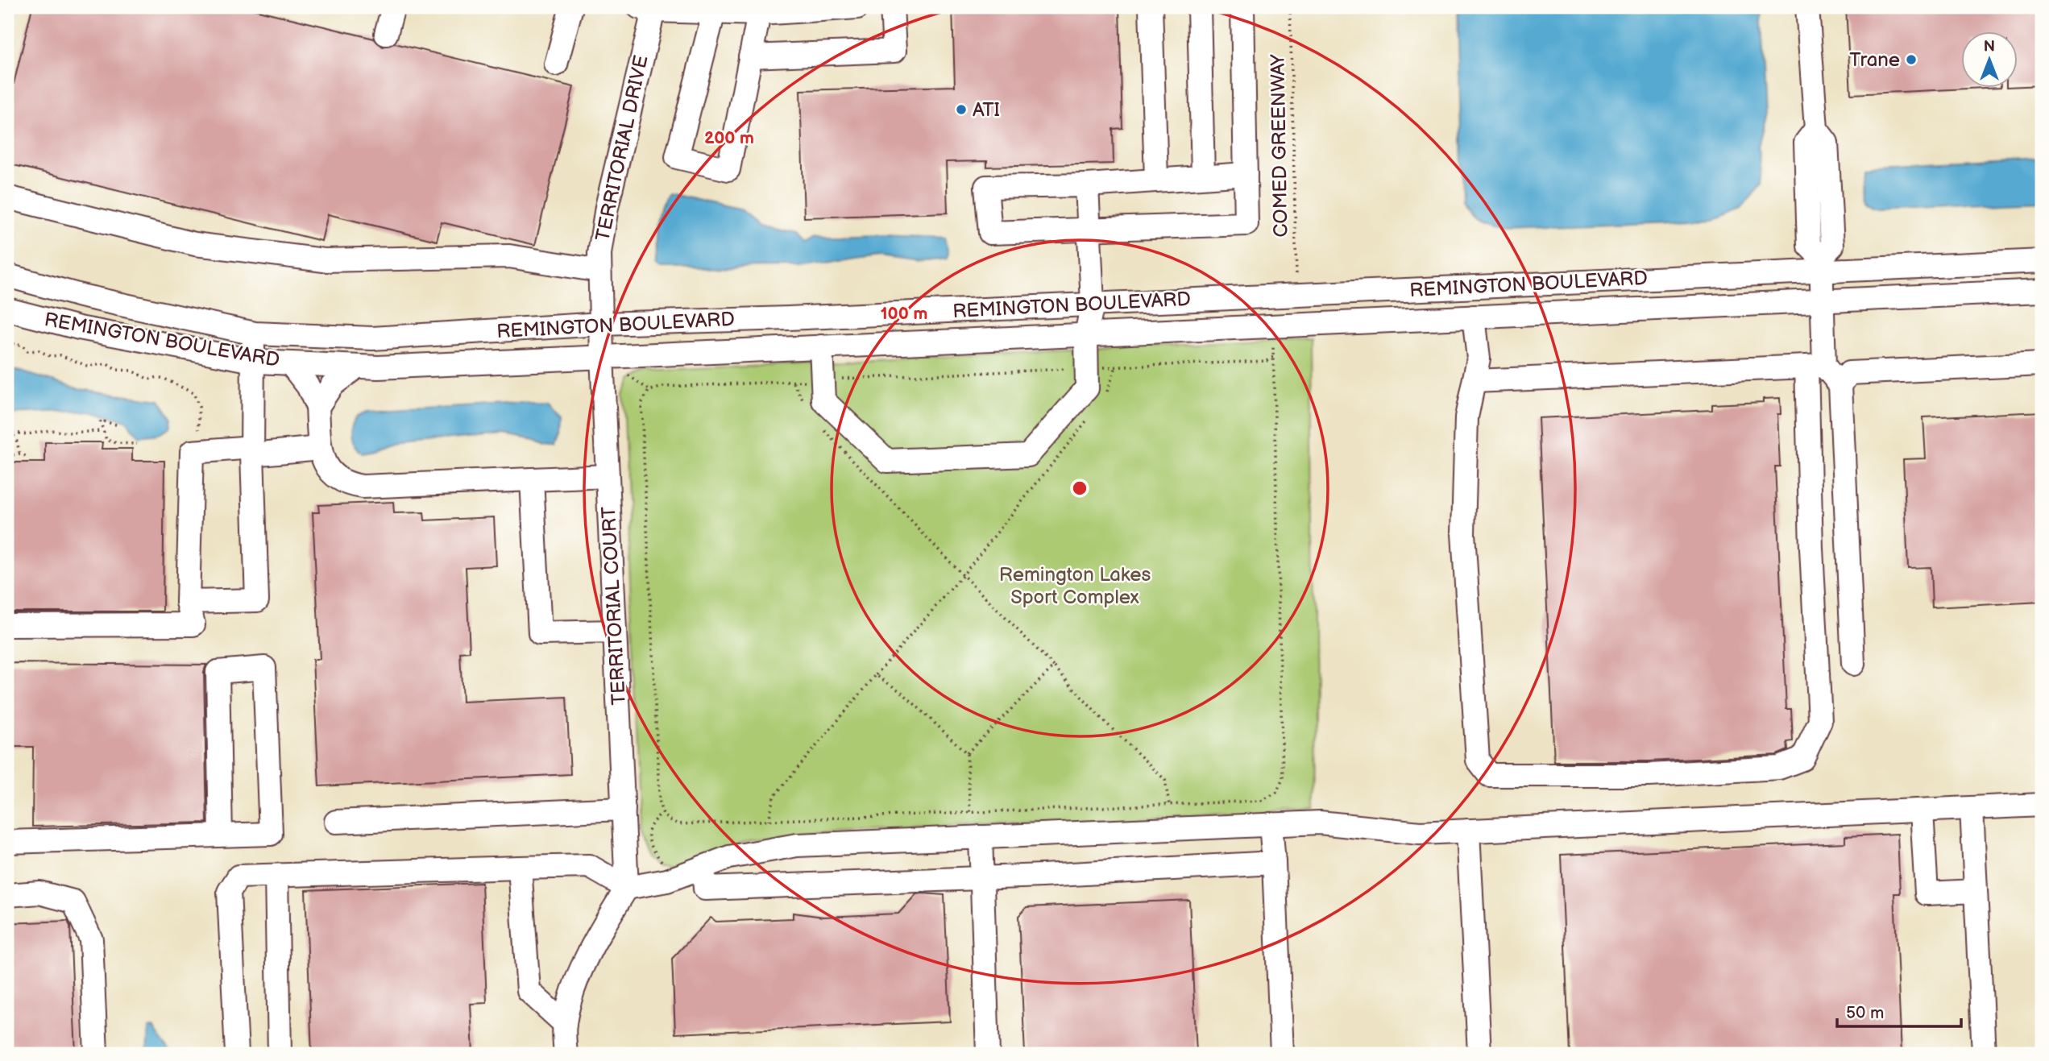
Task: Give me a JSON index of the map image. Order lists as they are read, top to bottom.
{
  "streets": {
    "street": ["TERRITORIAL DRIVE", "REMINGTON BOULEVARD", "TERRITORIAL COURT"],
    "path": ["COMED GREENWAY"]
  },
  "crossings": [
    ["TERRITORIAL DRIVE", "REMINGTON BOULEVARD"],
    ["TERRITORIAL DRIVE", "TERRITORIAL COURT"],
    ["REMINGTON BOULEVARD", "TERRITORIAL COURT"]
  ],
  "parks": ["Remington Lakes Sport Complex"],
  "places": ["Trane", "ATI"],
  "scale_bar": "50 m",
  "north": "top",
  "rings": ["200 m", "100 m"]
}
